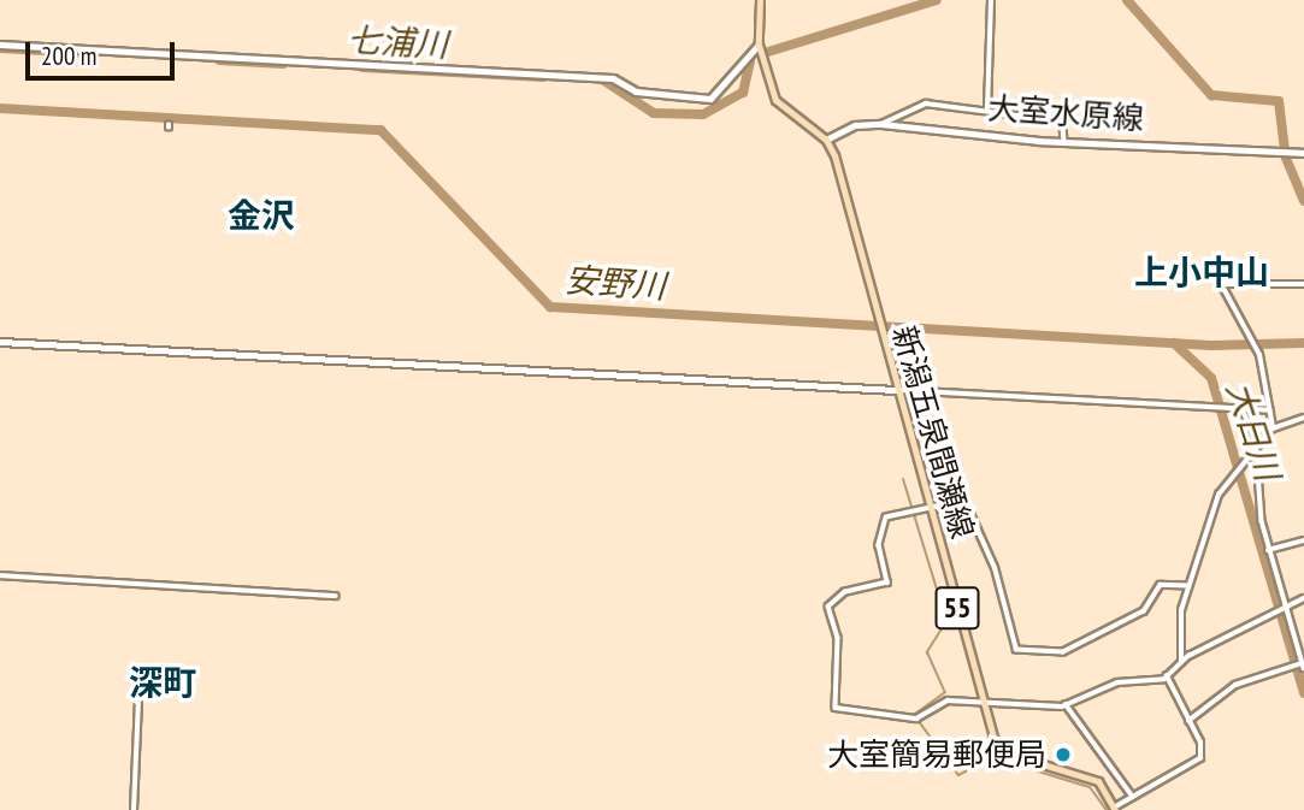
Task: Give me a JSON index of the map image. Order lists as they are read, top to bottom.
{
  "streets": {
    "main road": ["大室水原線", "新潟五泉間瀬線", "55"]
  },
  "crossings": [
    ["大室水原線", "新潟五泉間瀬線"]
  ],
  "districts": ["金沢", "上小中山", "深町"],
  "water": ["七浦川", "安野川", "大日川"],
  "places": ["大室簡易郵便局"],
  "scale_bar": "200 m"
}
